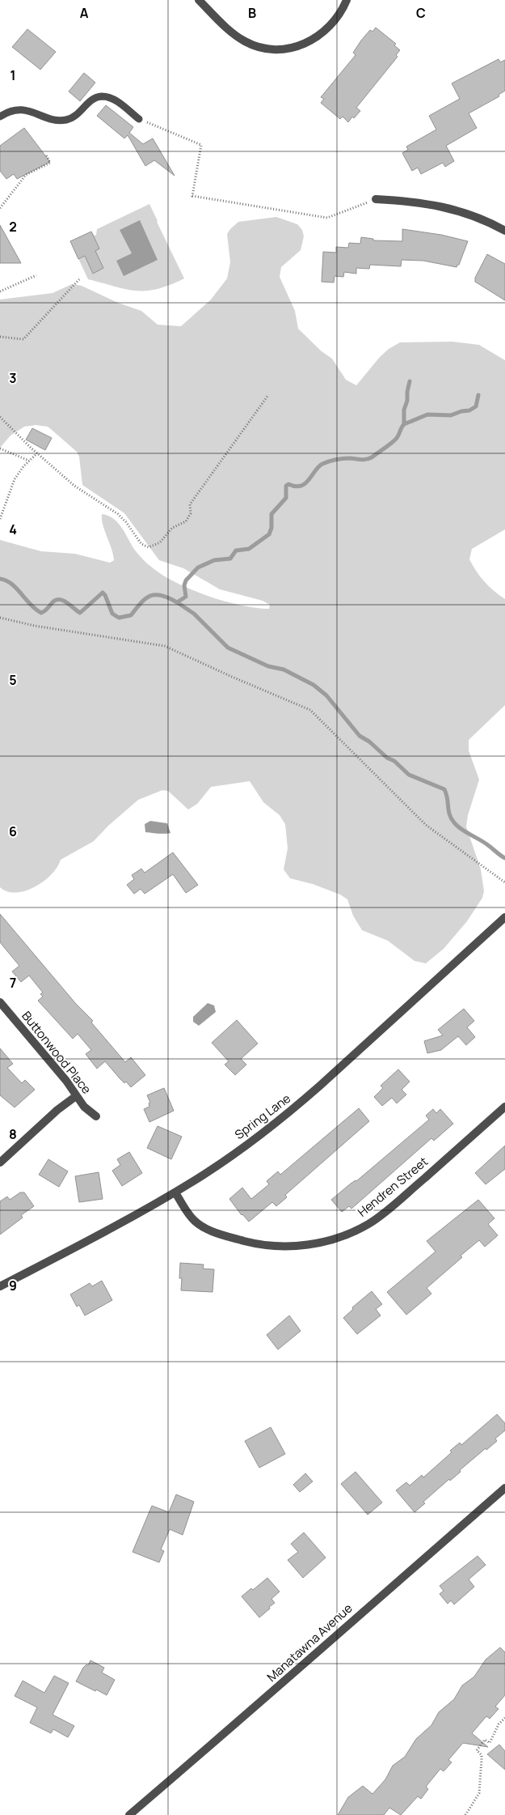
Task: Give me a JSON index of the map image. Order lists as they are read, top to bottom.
{
  "streets": {
    "street": [
      "Buttonwood Place",
      "Spring Lane",
      "Hendren Street",
      "Manatawna Avenue"
    ]
  },
  "crossings": [
    ["Spring Lane", "Hendren Street"]
  ],
  "grid": {
    "columns": ["A", "B", "C"],
    "rows": [
      "1",
      "2",
      "3",
      "4",
      "5",
      "6",
      "7",
      "8",
      "9"
    ]
  }
}
